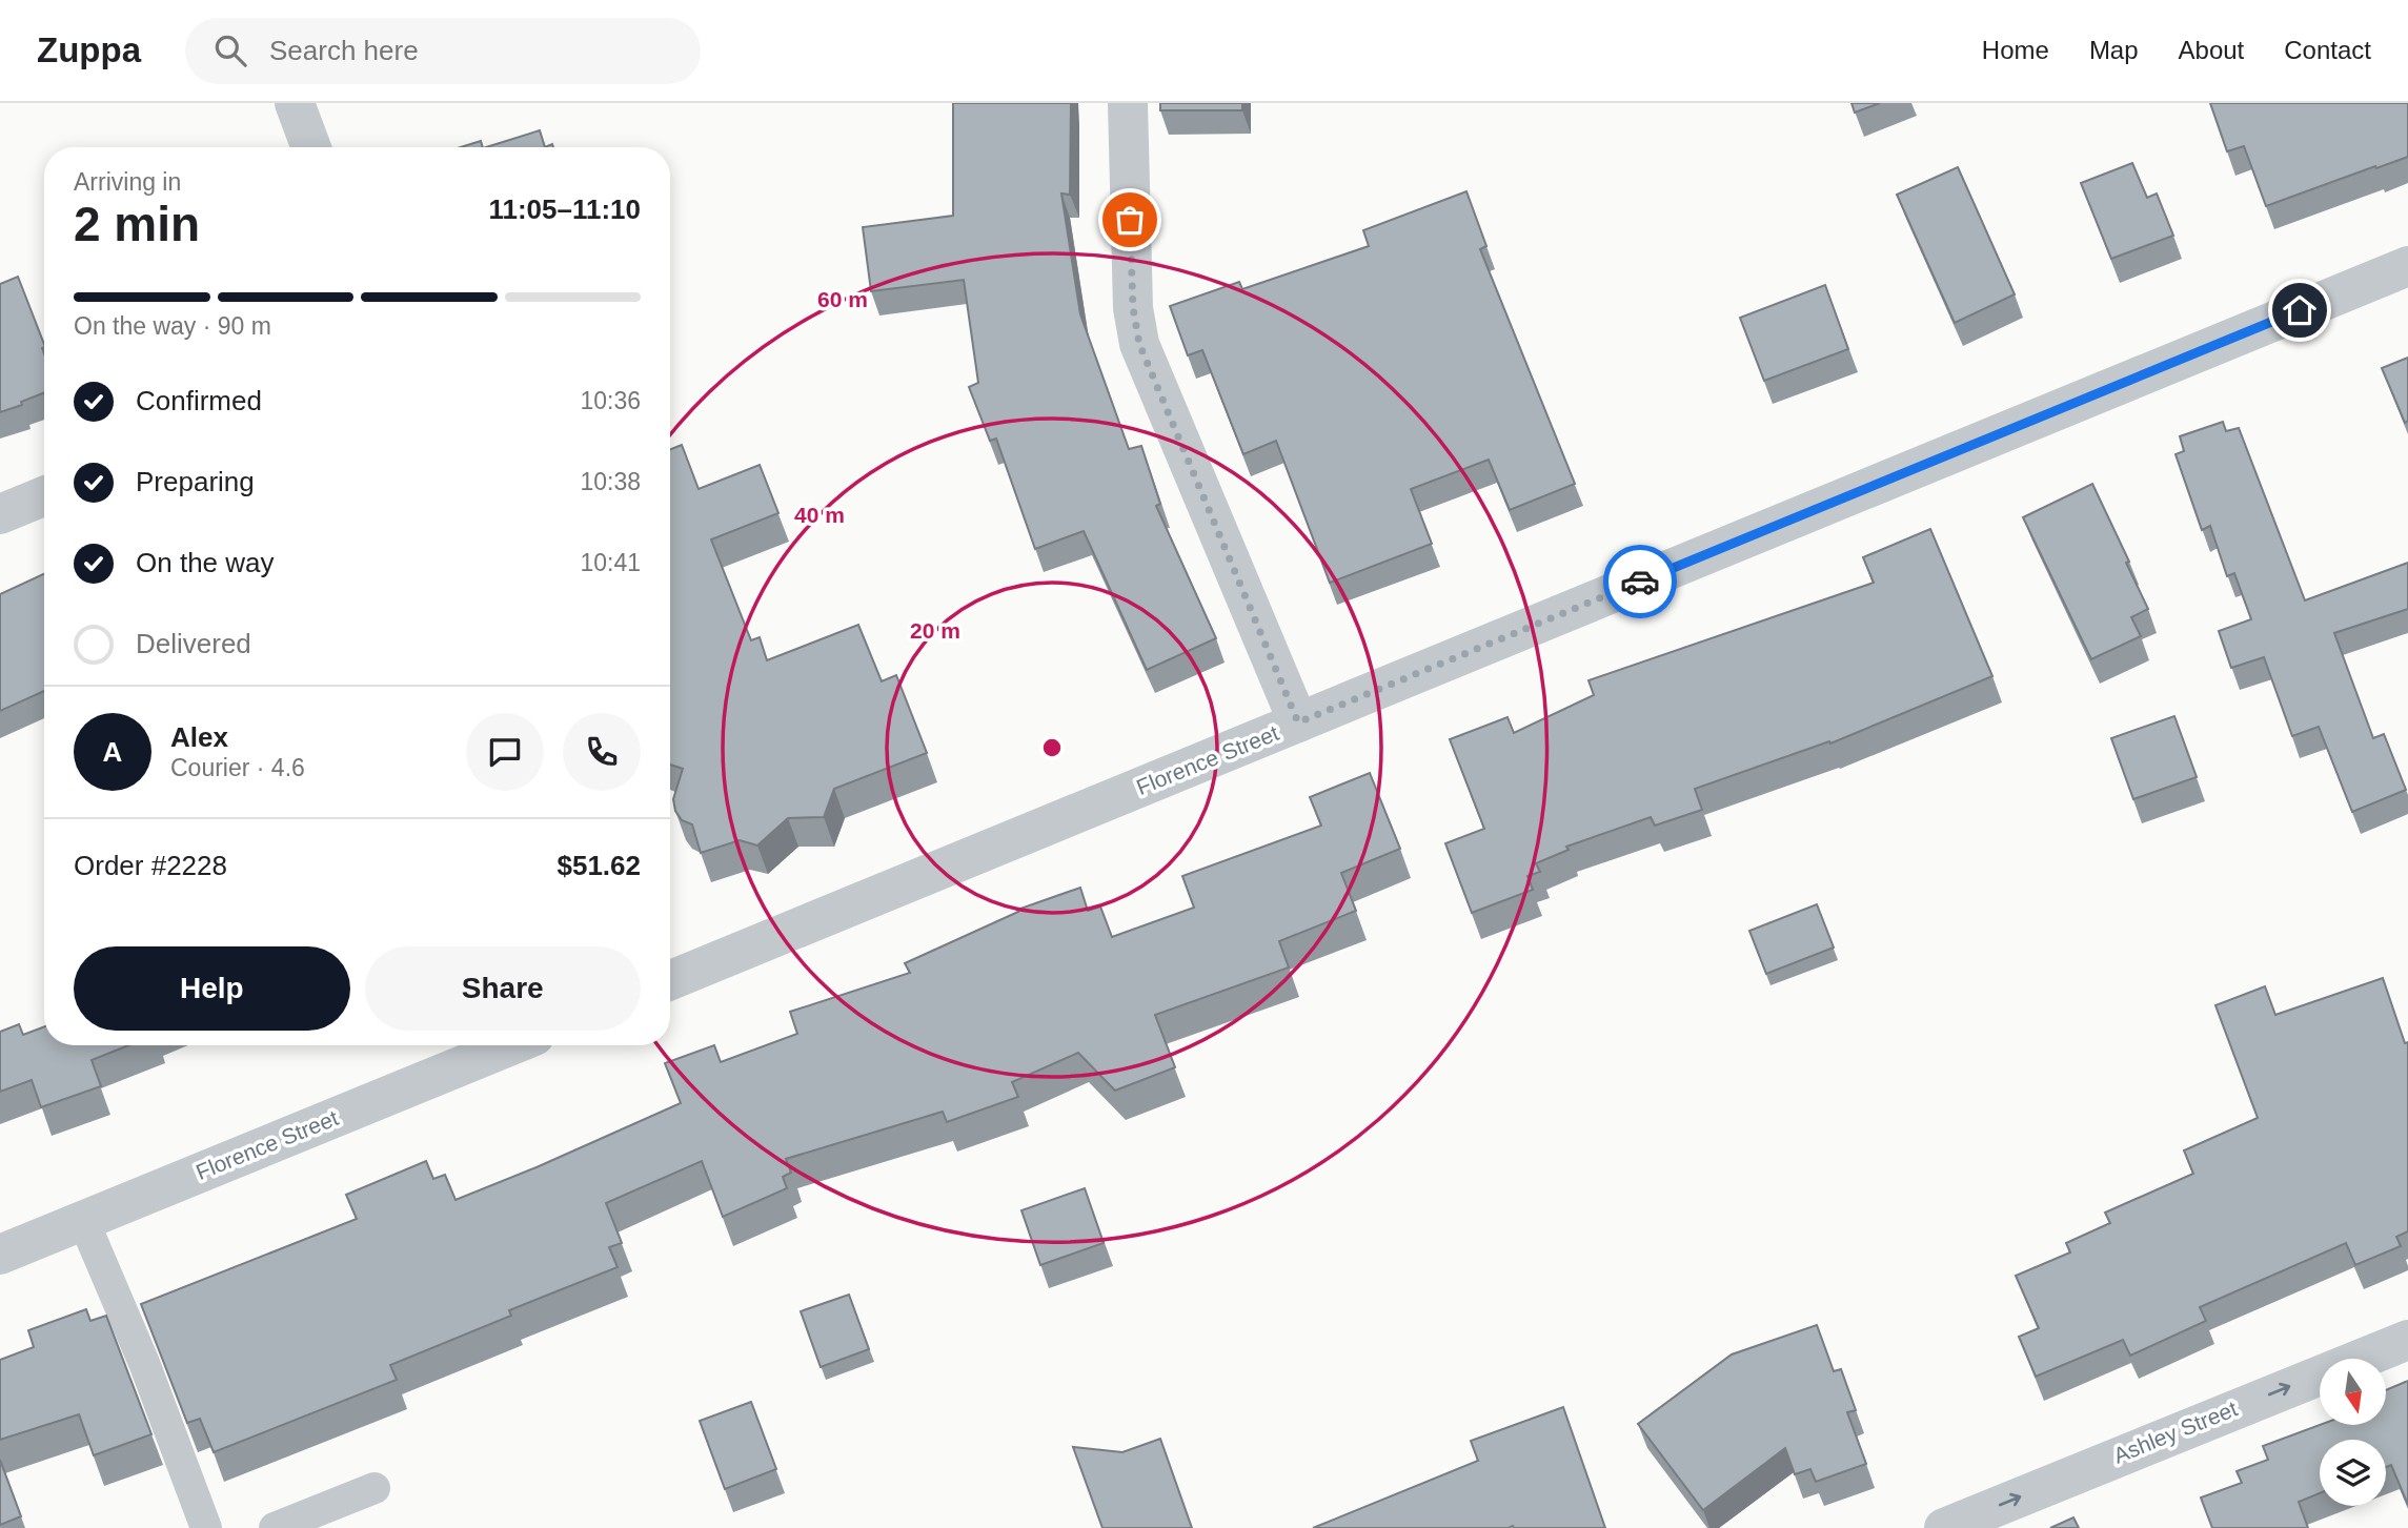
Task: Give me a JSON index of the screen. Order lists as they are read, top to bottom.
{
  "streets": {
    "street": ["Florence Street", "Ashley Street"]
  },
  "one_way": ["Ashley Street"],
  "north": "bottom",
  "page": {
    "header": "Zuppa",
    "search": "Search here",
    "nav": [
      "Home",
      "Map",
      "About",
      "Contact"
    ],
    "heading": ["2 min", "Arriving in", "11:05–11:10"],
    "panel": [
      "Alex",
      "Courier · 4.6",
      "Order #2228",
      "$51.62"
    ],
    "bar": "On the way · 90 m",
    "list": [
      ["Confirmed", "10:36"],
      ["Preparing", "10:38"],
      ["On the way", "10:41"],
      "Delivered"
    ],
    "round": "A",
    "buttons": ["Help", "Share"]
  },
  "rings": ["60 m", "40 m", "20 m"]
}
